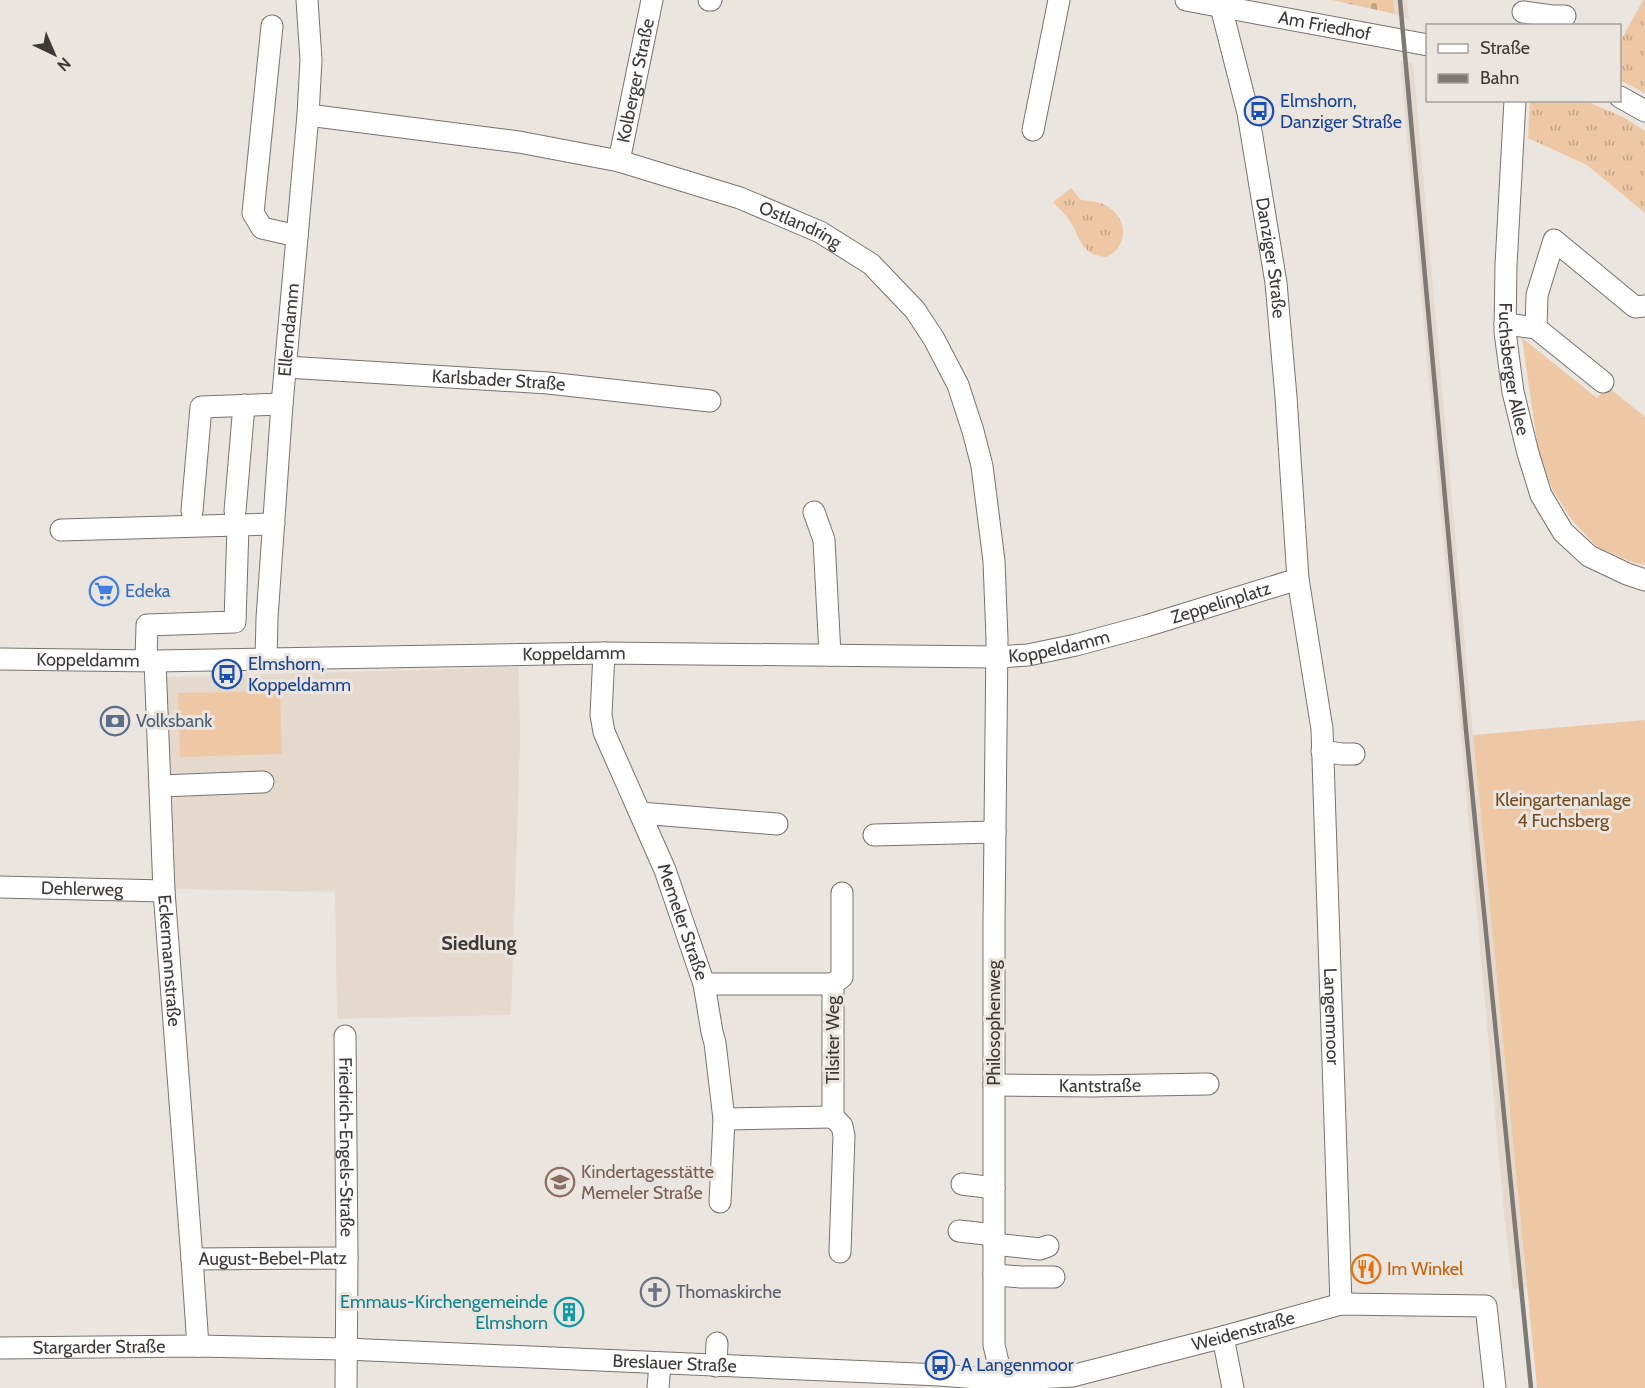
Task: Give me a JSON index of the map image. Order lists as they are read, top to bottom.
{
  "streets": {
    "street": [
      "Am Friedhof",
      "Kolberger Straße",
      "Ostlandring",
      "Danziger Straße",
      "Ellerndamm",
      "Fuchsberger Allee",
      "Karlsbader Straße",
      "Zeppelinplatz",
      "Koppeldamm",
      "Dehlerweg",
      "Memeler Straße",
      "Eckermannstraße",
      "Langenmoor",
      "Philosophenweg",
      "Tilsiter Weg",
      "Kantstraße",
      "Friedrich-Engels-Straße",
      "August-Bebel-Platz",
      "Weidenstraße",
      "Stargarder Straße",
      "Breslauer Straße"
    ]
  },
  "crossings": [
    ["Am Friedhof", "Danziger Straße"],
    ["Kolberger Straße", "Ostlandring"],
    ["Ostlandring", "Ellerndamm"],
    ["Ostlandring", "Koppeldamm"],
    ["Ostlandring", "Philosophenweg"],
    ["Danziger Straße", "Zeppelinplatz"],
    ["Ellerndamm", "Karlsbader Straße"],
    ["Ellerndamm", "Koppeldamm"],
    ["Zeppelinplatz", "Koppeldamm"],
    ["Zeppelinplatz", "Langenmoor"],
    ["Koppeldamm", "Memeler Straße"],
    ["Koppeldamm", "Eckermannstraße"],
    ["Koppeldamm", "Philosophenweg"],
    ["Dehlerweg", "Eckermannstraße"],
    ["Memeler Straße", "Tilsiter Weg"],
    ["Eckermannstraße", "August-Bebel-Platz"],
    ["Langenmoor", "Weidenstraße"],
    ["Philosophenweg", "Kantstraße"],
    ["Philosophenweg", "Weidenstraße"],
    ["Philosophenweg", "Breslauer Straße"],
    ["Friedrich-Engels-Straße", "August-Bebel-Platz"],
    ["August-Bebel-Platz", "Stargarder Straße"],
    ["August-Bebel-Platz", "Breslauer Straße"],
    ["Weidenstraße", "Breslauer Straße"]
  ],
  "districts": ["Siedlung"],
  "parks": ["Kleingartenanlage 4 Fuchsberg"],
  "places": {
    "bus stop": ["Elmshorn, Danziger Straße", "Elmshorn, Koppeldamm", "A Langenmoor"],
    "supermarket": ["Edeka"],
    "bank": ["Volksbank"],
    "school or university": ["Kindertagesstätte Memeler Straße"],
    "restaurant": ["Im Winkel"],
    "church": ["Thomaskirche"],
    "building": ["Emmaus-Kirchengemeinde Elmshorn"]
  },
  "legend": ["Straße", "Bahn"],
  "north": "bottom right"
}
